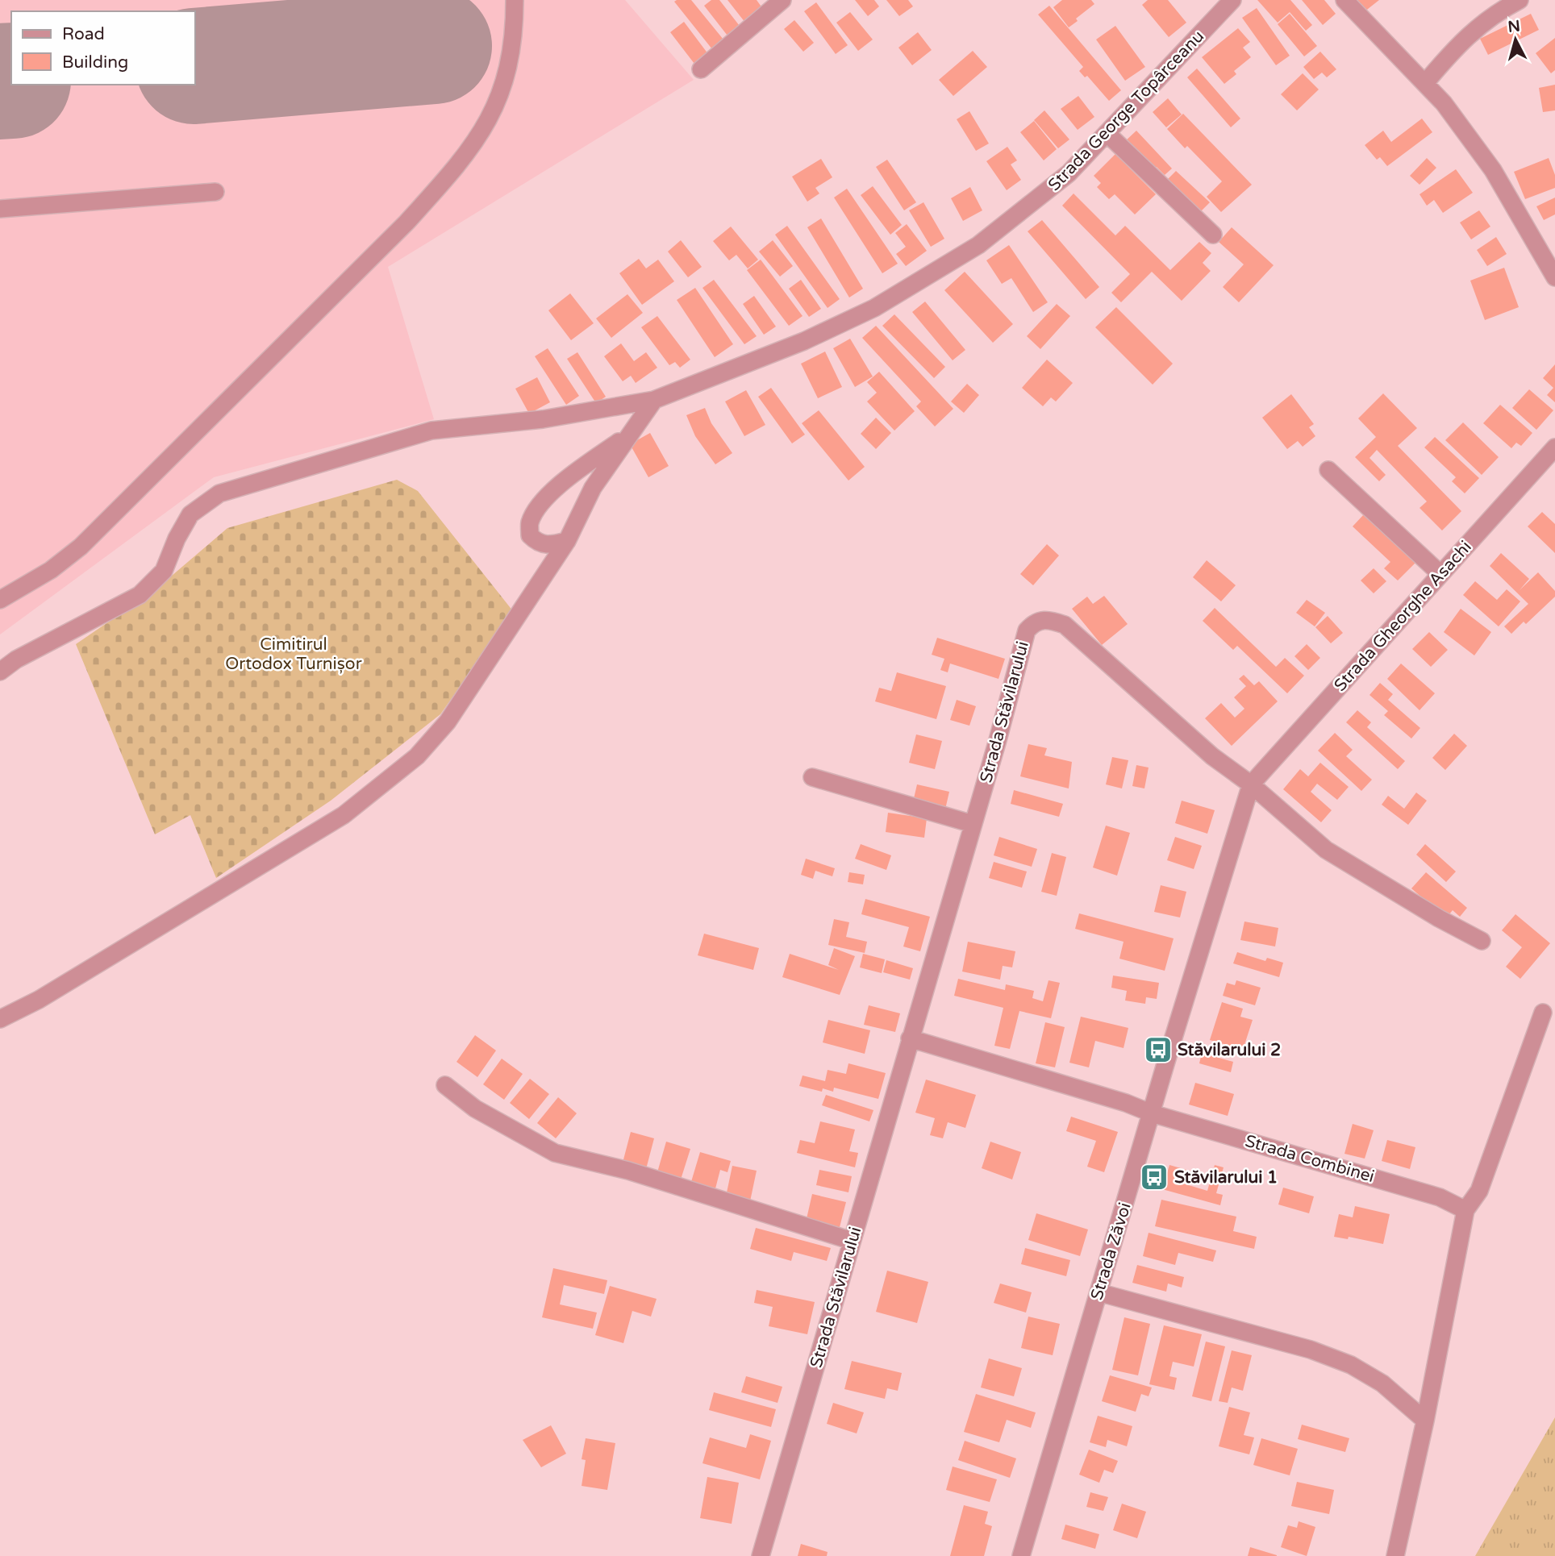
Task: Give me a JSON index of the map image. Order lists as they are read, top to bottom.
{
  "streets": {
    "street": [
      "Strada George Topârceanu",
      "Strada Gheorghe Asachi",
      "Strada Stăvilarului",
      "Strada Combinei",
      "Strada Zăvoi"
    ]
  },
  "crossings": [
    ["Strada Gheorghe Asachi", "Strada Stăvilarului"],
    ["Strada Gheorghe Asachi", "Strada Zăvoi"],
    ["Strada Stăvilarului", "Strada Zăvoi"],
    ["Strada Combinei", "Strada Zăvoi"]
  ],
  "parks": ["Cimitirul Ortodox Turnișor"],
  "places": {
    "bus stop": ["Stăvilarului 2", "Stăvilarului 1"]
  },
  "legend": ["Road", "Building"],
  "north": "top"
}
